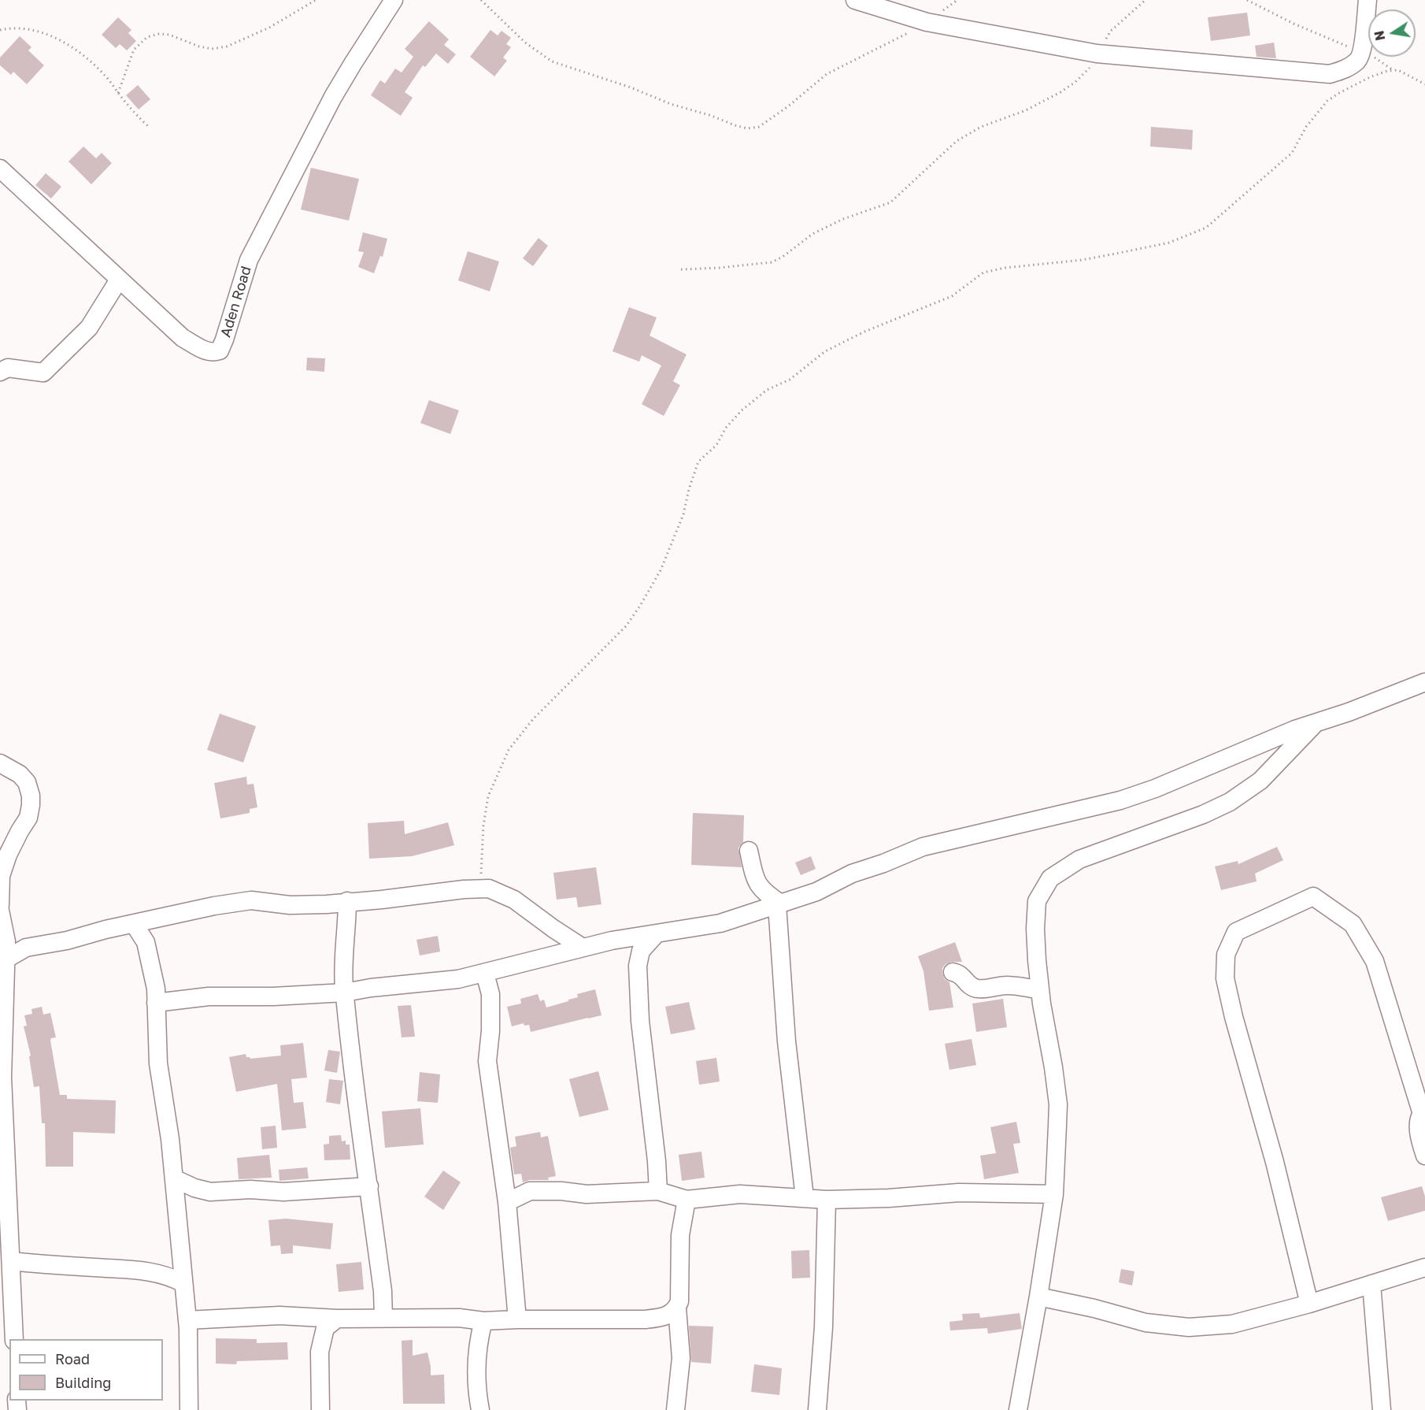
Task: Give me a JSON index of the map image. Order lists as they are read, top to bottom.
{
  "streets": {
    "street": ["Aden Road"]
  },
  "legend": ["Road", "Building"],
  "north": "left"
}
